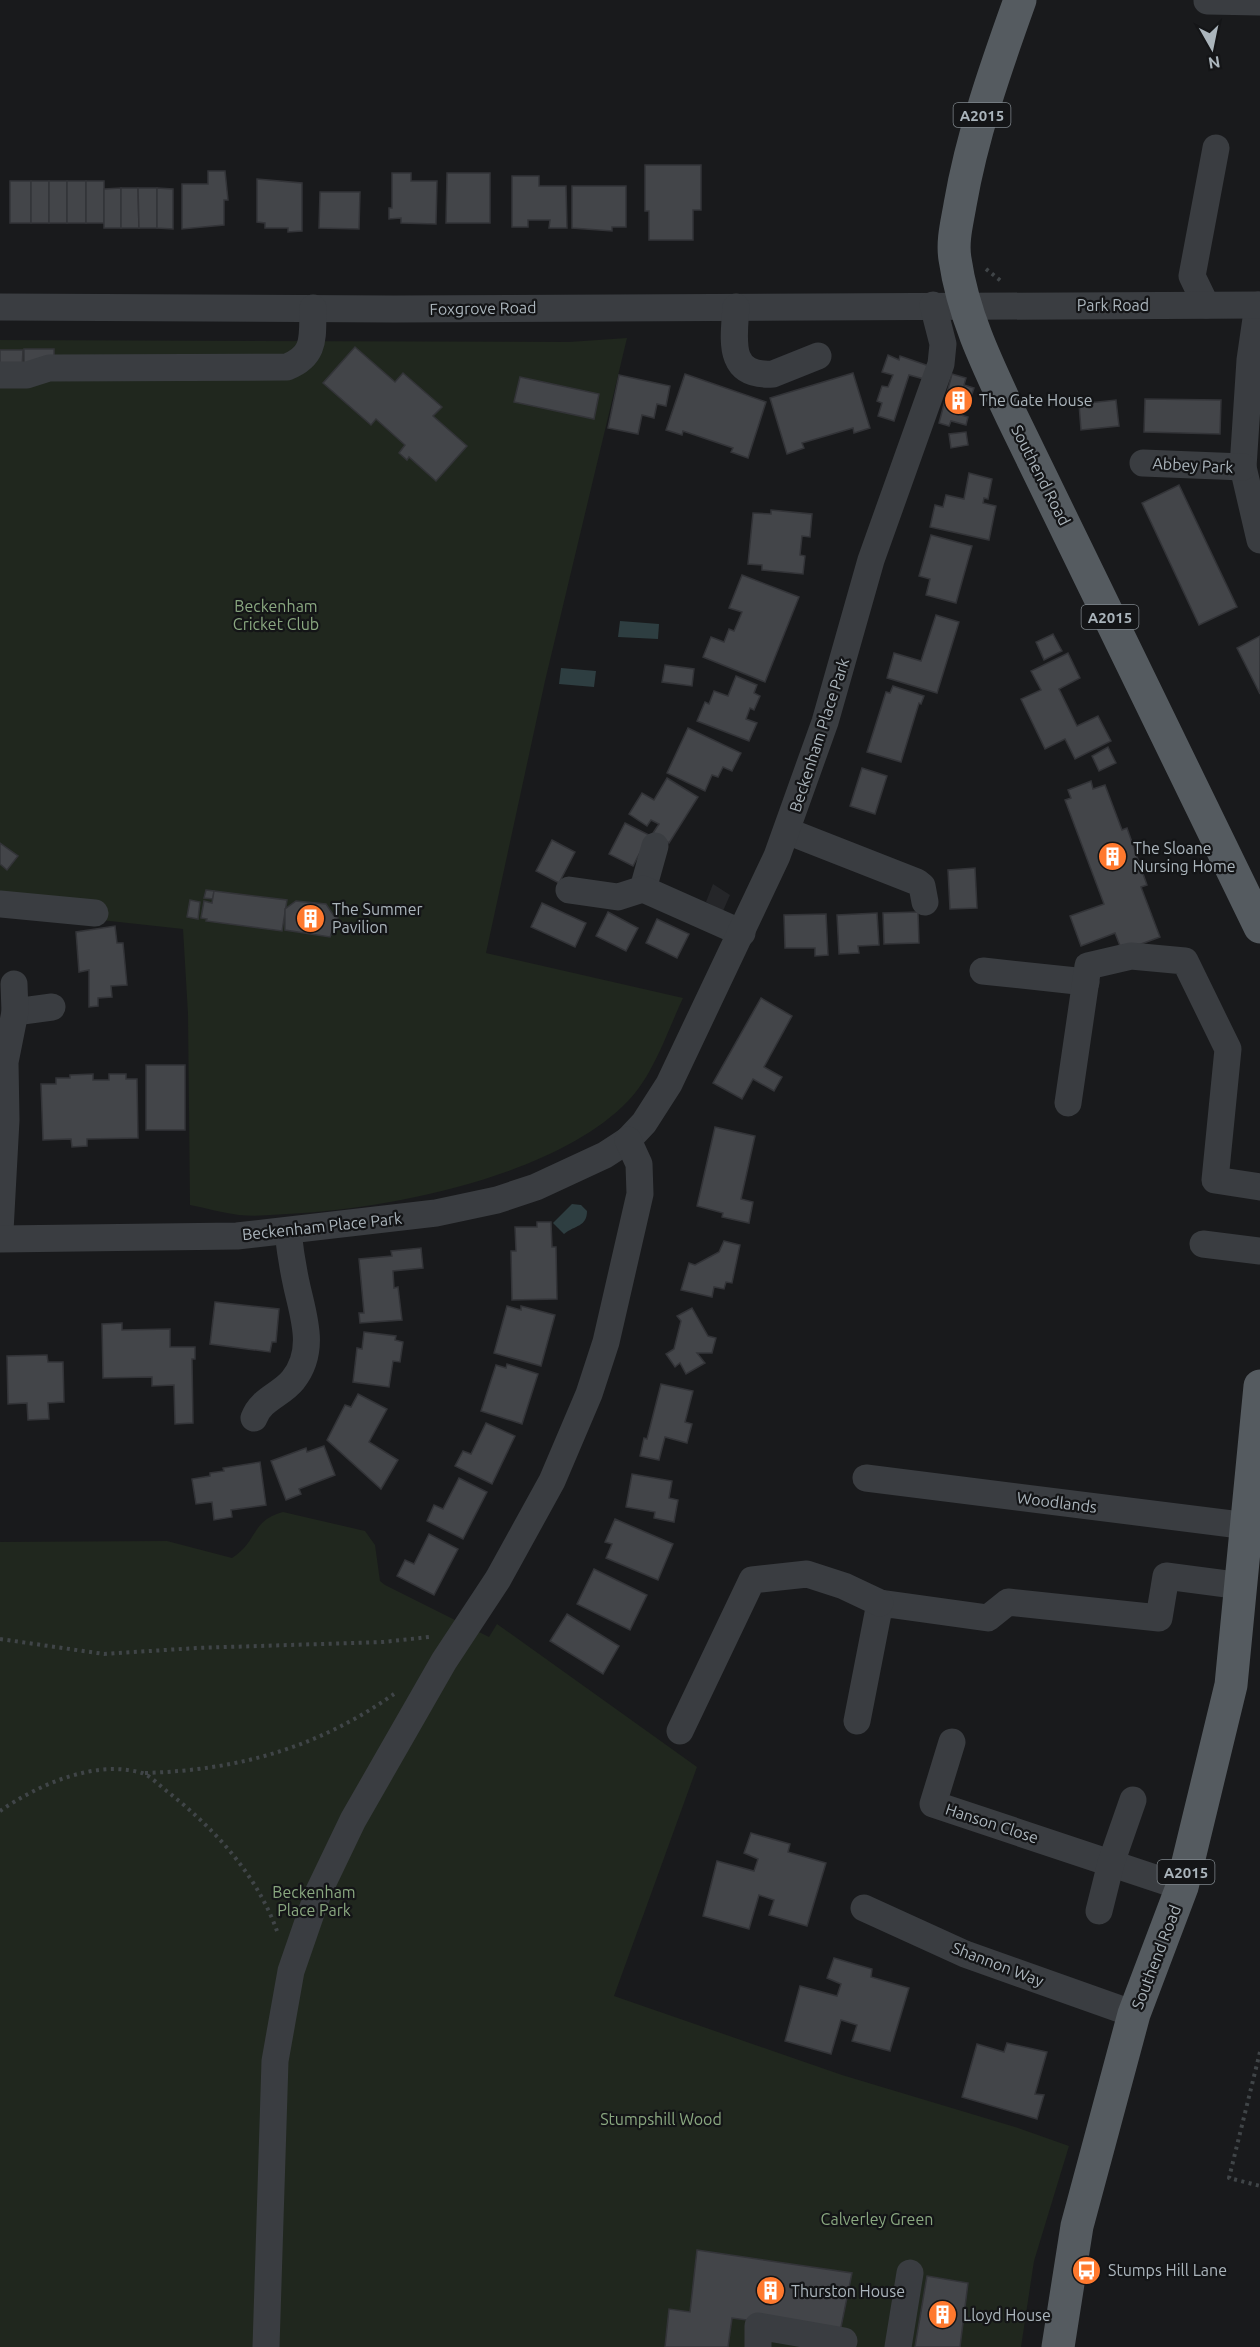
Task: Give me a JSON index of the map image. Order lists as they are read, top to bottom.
{
  "streets": {
    "main road": ["A2015", "Southend Road"],
    "street": [
      "Park Road",
      "Foxgrove Road",
      "Abbey Park",
      "Beckenham Place Park",
      "Woodlands",
      "Hanson Close",
      "Shannon Way"
    ]
  },
  "crossings": [
    ["Park Road", "Foxgrove Road"],
    ["Park Road", "Abbey Park"],
    ["Park Road", "Southend Road"],
    ["Foxgrove Road", "Southend Road"],
    ["Foxgrove Road", "Beckenham Place Park"],
    ["Southend Road", "Woodlands"],
    ["Southend Road", "Hanson Close"],
    ["Southend Road", "Shannon Way"]
  ],
  "parks": [
    "Beckenham Cricket Club",
    "Beckenham Place Park",
    "Stumpshill Wood",
    "Calverley Green"
  ],
  "places": {
    "building": [
      "The Gate House",
      "The Sloane Nursing Home",
      "The Summer Pavilion",
      "Thurston House",
      "Lloyd House"
    ],
    "bus stop": ["Stumps Hill Lane"]
  },
  "north": "bottom"
}
